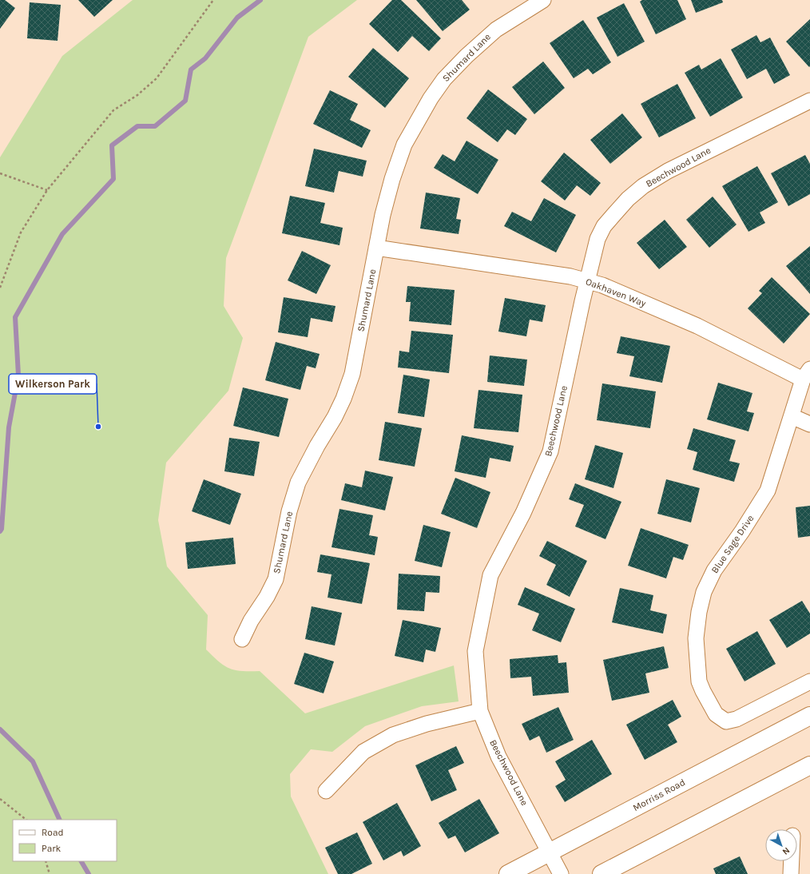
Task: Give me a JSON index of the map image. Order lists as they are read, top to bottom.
{
  "streets": {
    "main road": ["Morriss Road"],
    "street": [
      "Shumard Lane",
      "Beechwood Lane",
      "Oakhaven Way",
      "Blue Sage Drive"
    ]
  },
  "crossings": [
    ["Shumard Lane", "Oakhaven Way"],
    ["Beechwood Lane", "Oakhaven Way"],
    ["Beechwood Lane", "Morriss Road"],
    ["Oakhaven Way", "Blue Sage Drive"]
  ],
  "places": ["Wilkerson Park"],
  "legend": ["Road", "Park"],
  "north": "bottom right"
}
